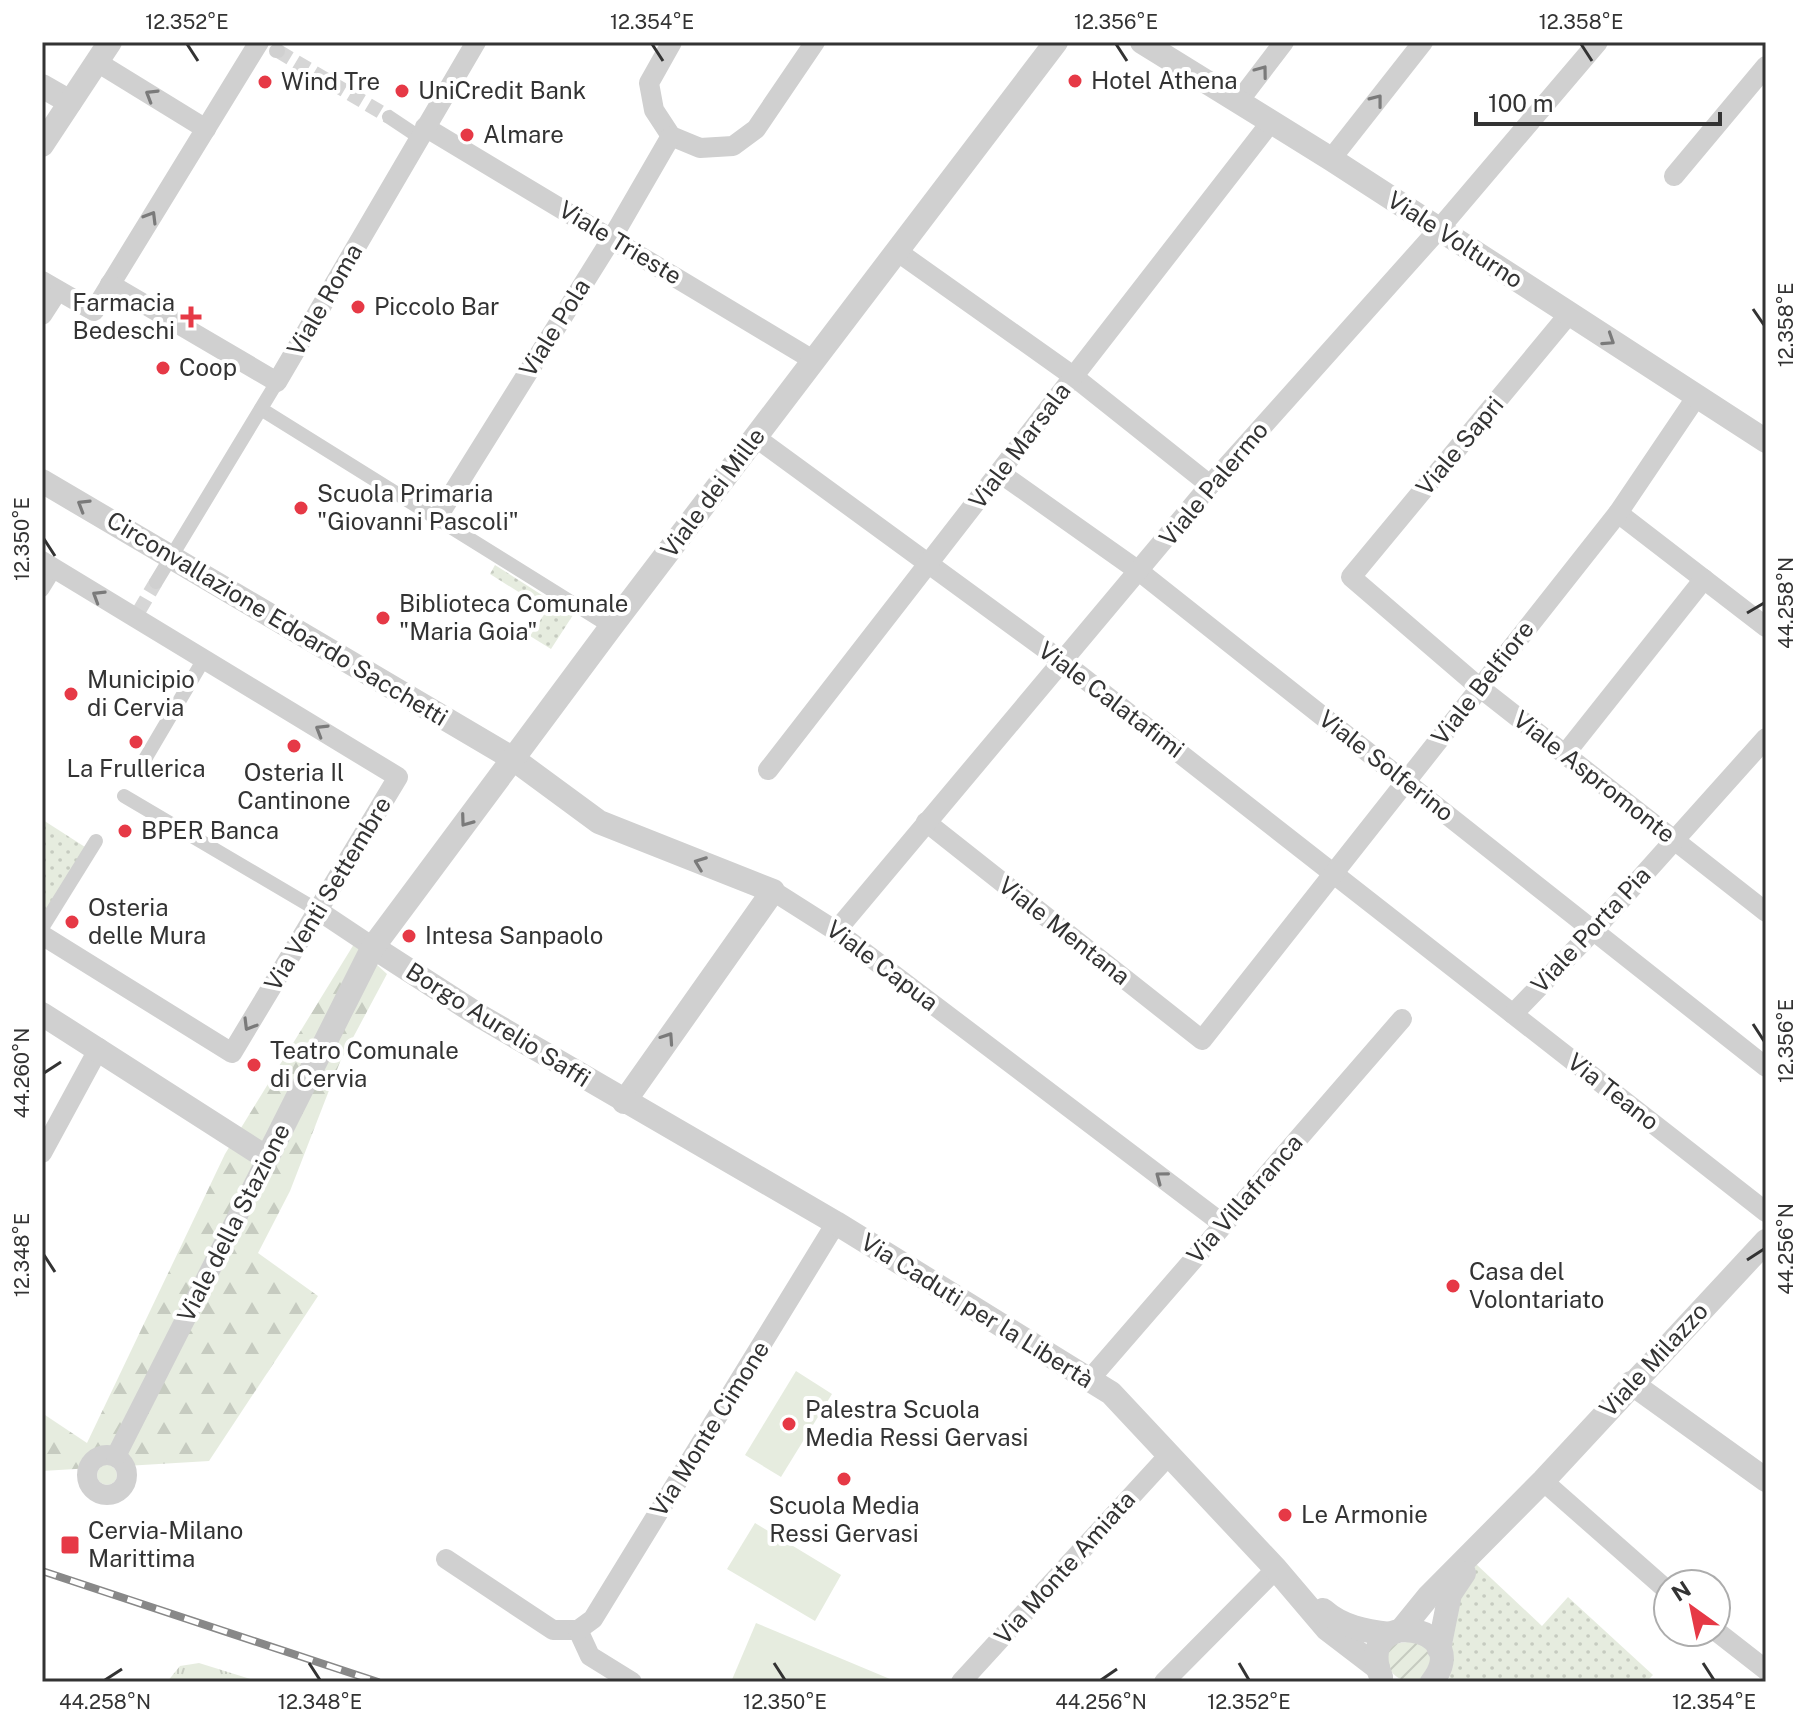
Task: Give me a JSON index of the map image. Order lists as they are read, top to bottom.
{
  "streets": {
    "street": [
      "Viale Volturno",
      "Viale Trieste",
      "Viale Roma",
      "Viale Pola",
      "Viale Marsala",
      "Viale Sapri",
      "Viale Palermo",
      "Viale dei Mille",
      "Circonvallazione Edoardo Sacchetti",
      "Viale Belfiore",
      "Viale Calatafimi",
      "Viale Solferino",
      "Viale Aspromonte",
      "Via Venti Settembre",
      "Viale Porta Pia",
      "Viale Mentana",
      "Viale Capua",
      "Borgo Aurelio Saffi",
      "Via Teano",
      "Via Villafranca",
      "Viale della Stazione",
      "Via Caduti per la Libertà",
      "Viale Milazzo",
      "Via Monte Cimone",
      "Via Monte Amiata"
    ]
  },
  "crossings": [
    ["Viale Volturno", "Viale Marsala"],
    ["Viale Volturno", "Viale Sapri"],
    ["Viale Volturno", "Viale Palermo"],
    ["Viale Volturno", "Viale Belfiore"],
    ["Viale Trieste", "Viale Roma"],
    ["Viale Trieste", "Viale Pola"],
    ["Viale Trieste", "Viale dei Mille"],
    ["Viale Roma", "Circonvallazione Edoardo Sacchetti"],
    ["Viale Marsala", "Viale Calatafimi"],
    ["Viale Marsala", "Viale Solferino"],
    ["Viale Sapri", "Viale Aspromonte"],
    ["Viale Palermo", "Viale Calatafimi"],
    ["Viale Palermo", "Viale Solferino"],
    ["Viale Palermo", "Viale Mentana"],
    ["Viale Palermo", "Viale Capua"],
    ["Viale dei Mille", "Circonvallazione Edoardo Sacchetti"],
    ["Viale dei Mille", "Viale Calatafimi"],
    ["Viale dei Mille", "Viale Capua"],
    ["Viale dei Mille", "Borgo Aurelio Saffi"],
    ["Viale dei Mille", "Viale della Stazione"],
    ["Circonvallazione Edoardo Sacchetti", "Viale Capua"],
    ["Viale Belfiore", "Viale Calatafimi"],
    ["Viale Belfiore", "Viale Solferino"],
    ["Viale Belfiore", "Viale Aspromonte"],
    ["Viale Belfiore", "Viale Mentana"],
    ["Viale Calatafimi", "Via Teano"],
    ["Viale Solferino", "Viale Porta Pia"],
    ["Viale Aspromonte", "Viale Porta Pia"],
    ["Viale Porta Pia", "Via Teano"],
    ["Viale Capua", "Via Villafranca"],
    ["Borgo Aurelio Saffi", "Viale della Stazione"],
    ["Borgo Aurelio Saffi", "Via Caduti per la Libertà"],
    ["Via Villafranca", "Via Caduti per la Libertà"],
    ["Via Caduti per la Libertà", "Viale Milazzo"],
    ["Via Caduti per la Libertà", "Via Monte Cimone"],
    ["Via Caduti per la Libertà", "Via Monte Amiata"]
  ],
  "one_way": ["Viale Capua"],
  "places": {
    "other": [
      "Hotel Athena",
      "Wind Tre",
      "UniCredit Bank",
      "Almare",
      "Piccolo Bar",
      "Coop",
      "Scuola Primaria \"Giovanni Pascoli\"",
      "Biblioteca Comunale \"Maria Goia\"",
      "Municipio di Cervia",
      "La Frullerica",
      "Osteria Il Cantinone",
      "BPER Banca",
      "Osteria delle Mura",
      "Intesa Sanpaolo",
      "Teatro Comunale di Cervia",
      "Casa del Volontariato",
      "Palestra Scuola Media Ressi Gervasi",
      "Scuola Media Ressi Gervasi",
      "Le Armonie"
    ],
    "health": ["Farmacia Bedeschi"],
    "transit": ["Cervia-Milano Marittima"]
  },
  "scale_bar": "100 m",
  "north": "top left",
  "coordinates": [
    "12.352°E",
    "12.354°E",
    "12.356°E",
    "12.358°E",
    "12.350°E",
    "44.258°N",
    "44.260°N",
    "44.256°N",
    "12.348°E"
  ]
}
